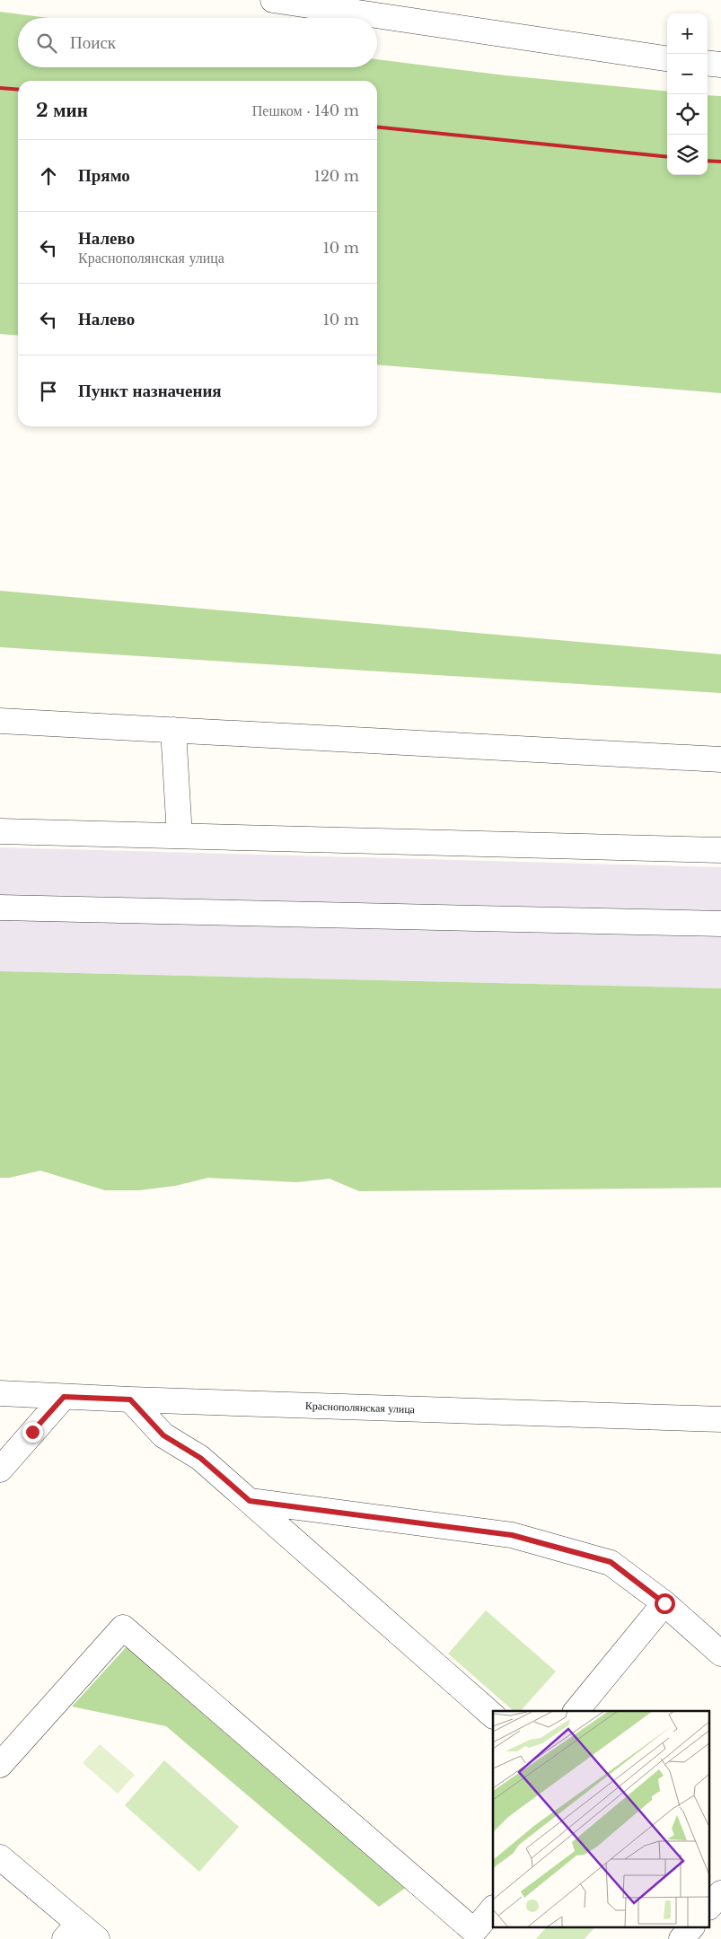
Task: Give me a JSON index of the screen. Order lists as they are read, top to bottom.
{
  "streets": {
    "street": ["Краснополянская улица"]
  },
  "page": {
    "map_buttons": ["+", "−"],
    "search": "Поиск",
    "heading": ["2 мин", "Пешком · 140 m"],
    "list": [
      ["Прямо", "120 m"],
      ["Налево", "Краснополянская улица", "10 m"],
      ["Налево", "10 m"],
      "Пункт назначения"
    ]
  }
}
